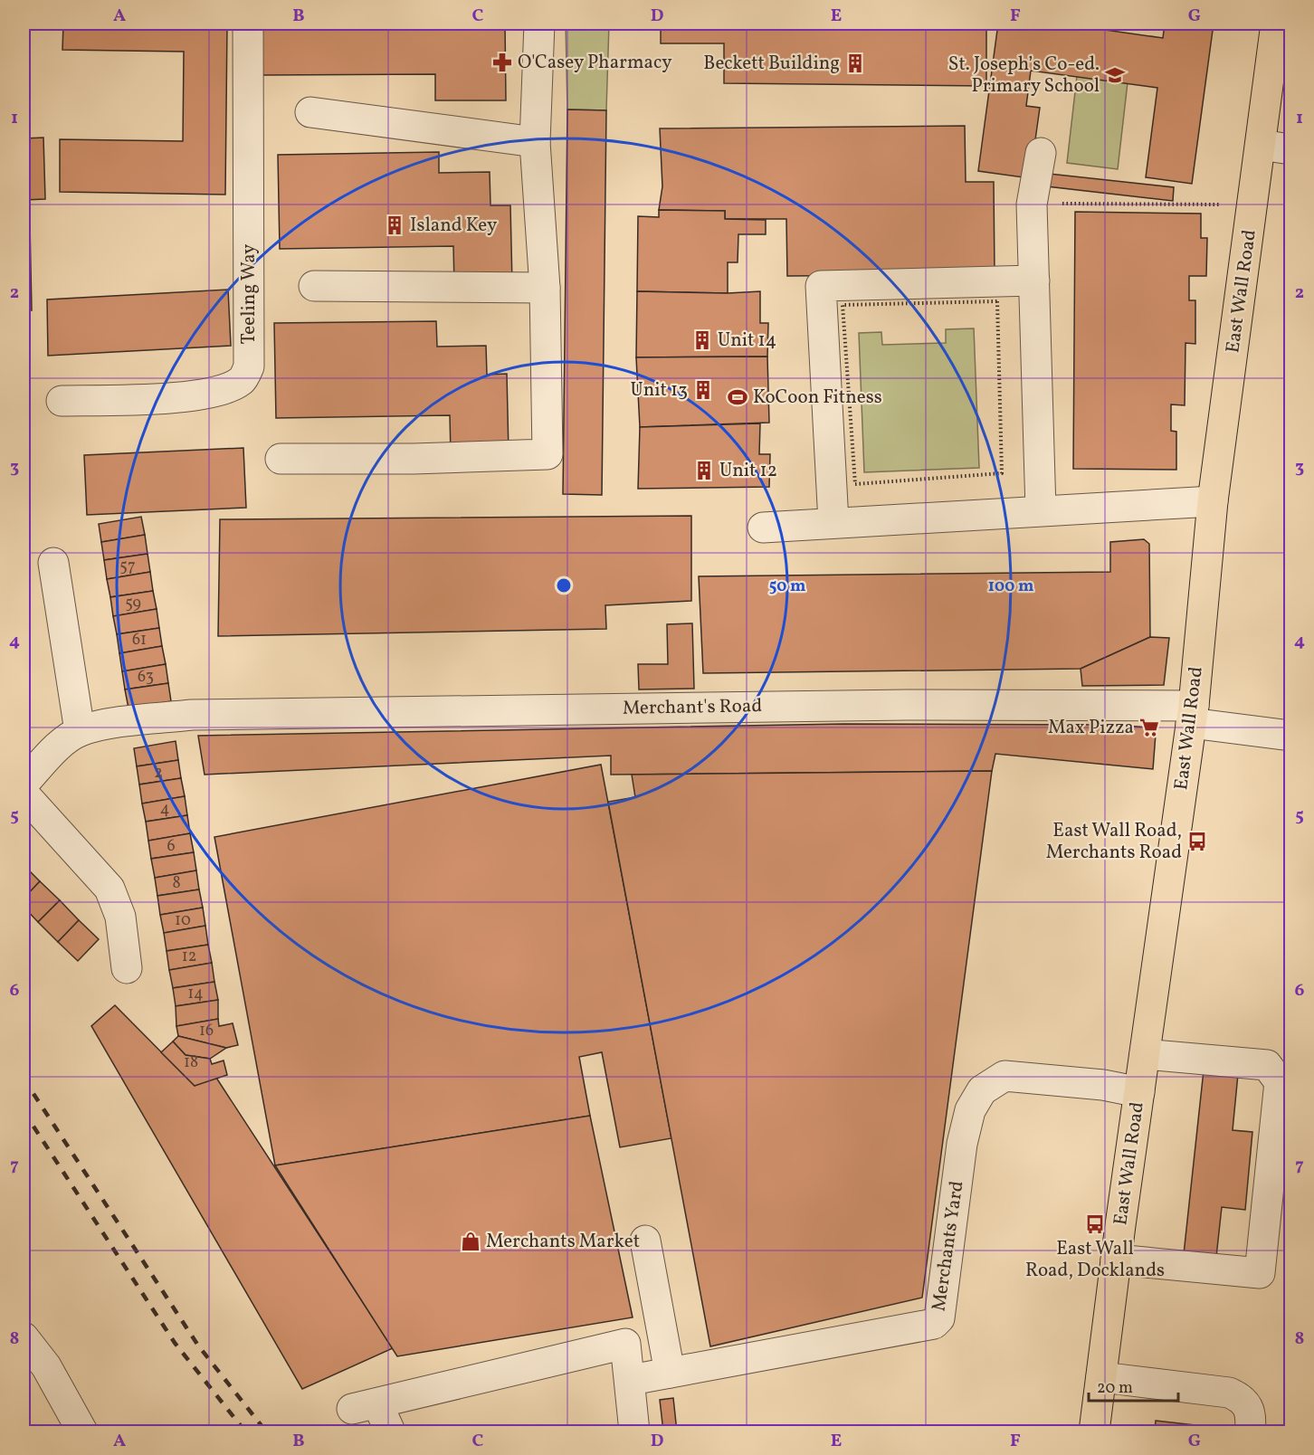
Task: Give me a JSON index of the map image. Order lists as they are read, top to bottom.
{
  "streets": {
    "main road": ["East Wall Road"],
    "street": ["Teeling Way", "Merchant's Road", "Merchants Yard"]
  },
  "crossings": [
    ["East Wall Road", "Merchant's Road"],
    ["East Wall Road", "Merchants Yard"]
  ],
  "places": {
    "pharmacy": ["O'Casey Pharmacy"],
    "building": [
      "Beckett Building",
      "Island Key",
      "Unit 14",
      "Unit 13",
      "Unit 12"
    ],
    "school or university": ["St. Joseph’s Co-ed. Primary School"],
    "sports": ["KoCoon Fitness"],
    "supermarket": ["Max Pizza"],
    "bus stop": ["East Wall Road, Merchants Road", "East Wall Road, Docklands"],
    "shop": ["Merchants Market"]
  },
  "house_numbers": [
    "57",
    "59",
    "61",
    "63",
    "2",
    "4",
    "6",
    "8",
    "10",
    "12",
    "14",
    "16",
    "18"
  ],
  "scale_bar": "20 m",
  "grid": {
    "columns": [
      "A",
      "B",
      "C",
      "D",
      "E",
      "F",
      "G"
    ],
    "rows": [
      "1",
      "2",
      "3",
      "4",
      "5",
      "6",
      "7",
      "8"
    ]
  },
  "rings": ["50 m", "100 m"]
}
